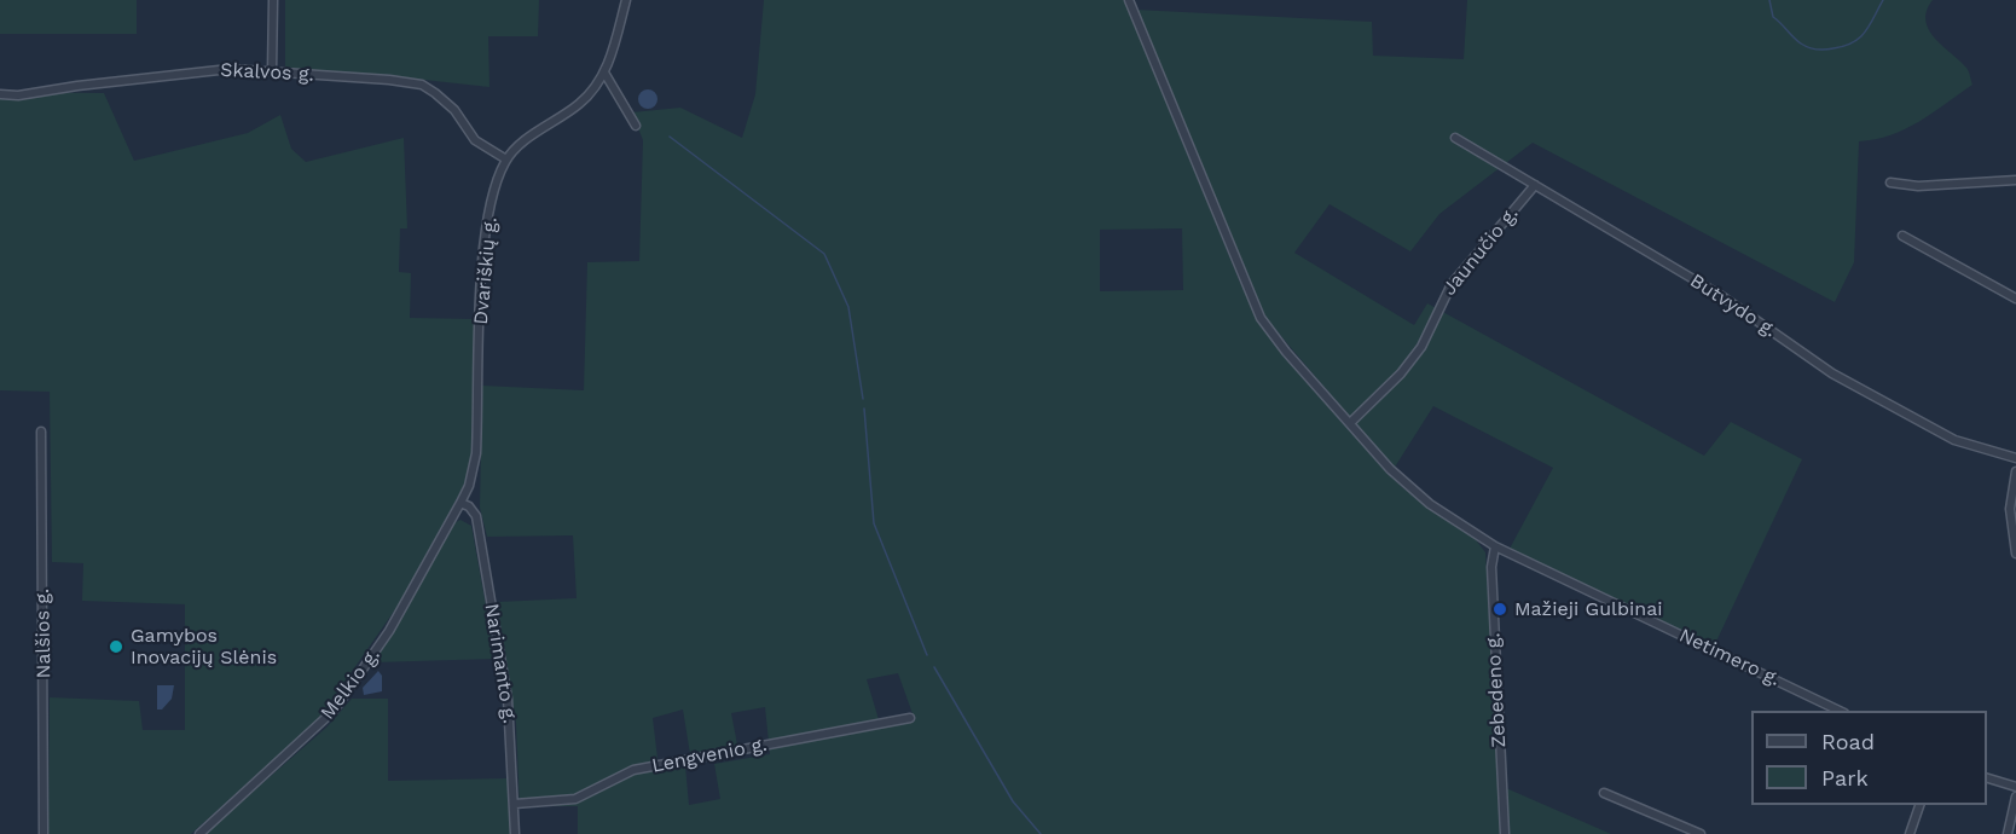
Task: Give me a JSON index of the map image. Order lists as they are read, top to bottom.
{
  "streets": {
    "street": [
      "Skalvos g.",
      "Jaunučio g.",
      "Dvariškių g.",
      "Butvydo g.",
      "Nalšios g.",
      "Netimero g.",
      "Narimanto g.",
      "Melkio g.",
      "Zebedeno g.",
      "Lengvenio g."
    ]
  },
  "crossings": [
    ["Skalvos g.", "Dvariškių g."],
    ["Jaunučio g.", "Butvydo g."],
    ["Jaunučio g.", "Netimero g."],
    ["Dvariškių g.", "Narimanto g."],
    ["Dvariškių g.", "Melkio g."],
    ["Netimero g.", "Zebedeno g."],
    ["Narimanto g.", "Melkio g."],
    ["Narimanto g.", "Lengvenio g."]
  ],
  "places": ["Mažieji Gulbinai", "Gamybos Inovacijų Slėnis"],
  "legend": ["Road", "Park"]
}
